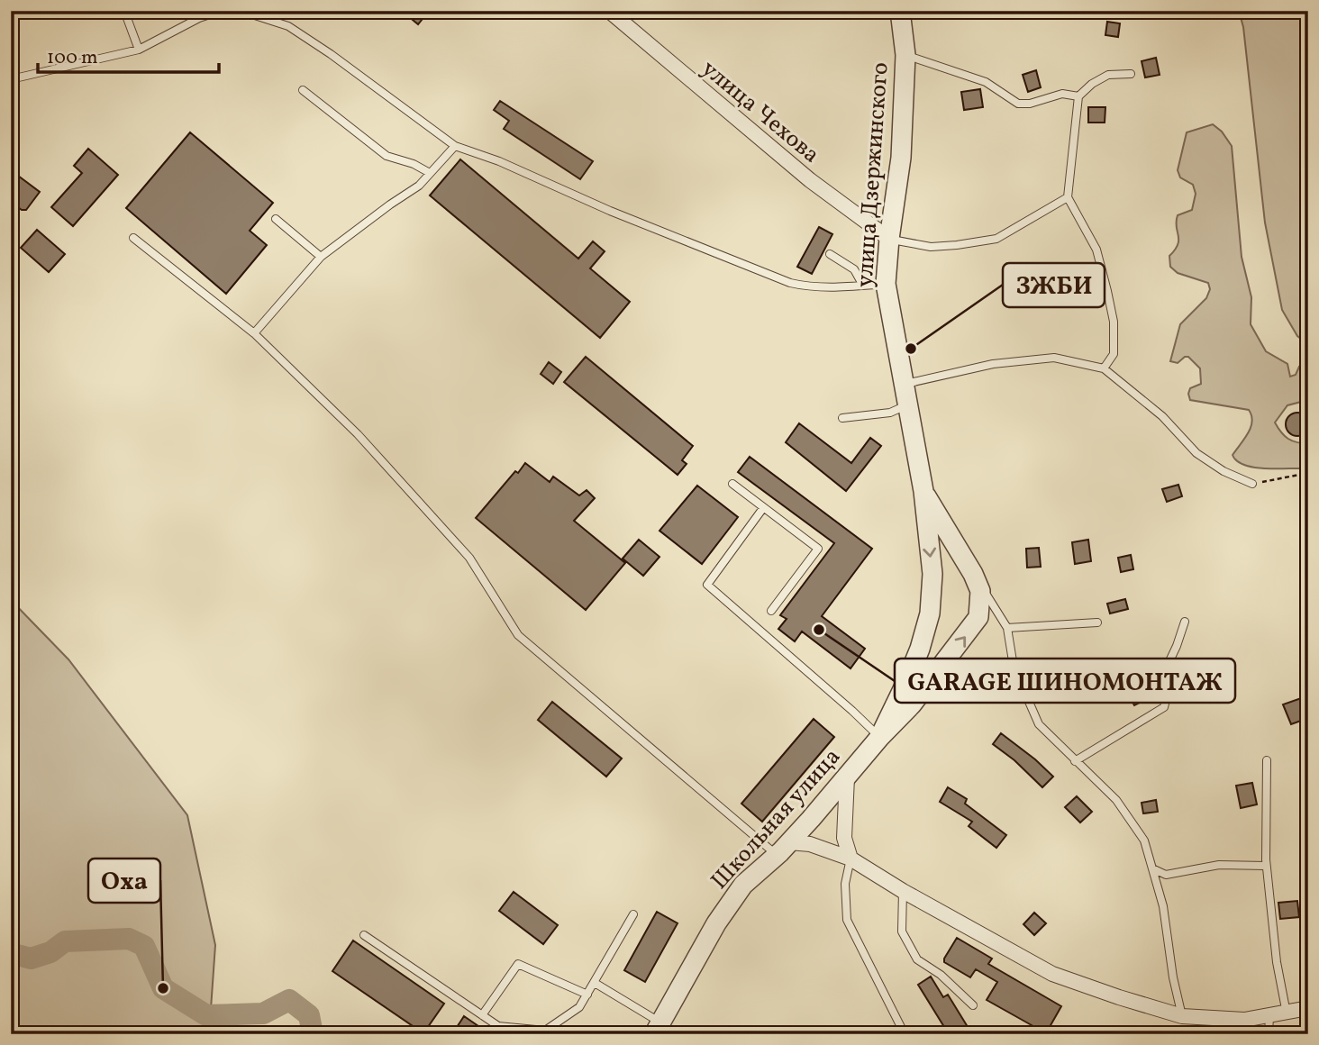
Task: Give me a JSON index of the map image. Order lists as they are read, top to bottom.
{
  "streets": {
    "street": ["улица Чехова", "улица Дзержинского", "Школьная улица"]
  },
  "crossings": [
    ["улица Чехова", "улица Дзержинского"],
    ["улица Дзержинского", "Школьная улица"]
  ],
  "places": ["ЗЖБИ", "GARAGE ШИНОМОНТАЖ", "Оха"],
  "scale_bar": "100 m"
}
